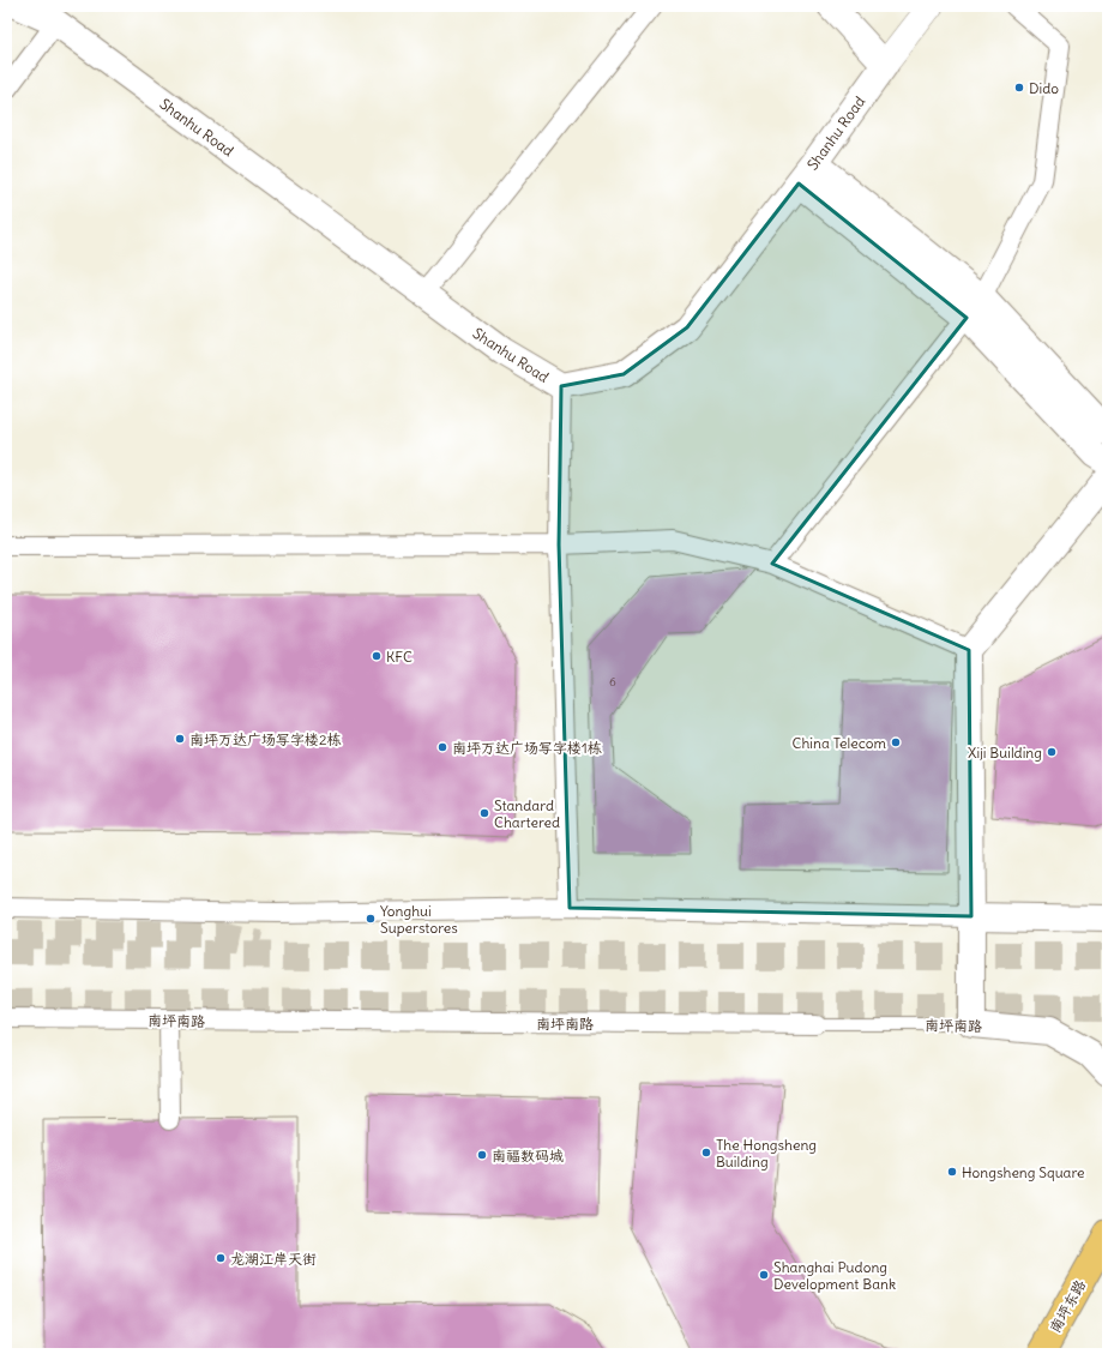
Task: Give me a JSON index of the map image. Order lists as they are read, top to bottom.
{
  "streets": {
    "main road": ["南坪东路"],
    "street": ["Shanhu Road", "南坪南路"]
  },
  "places": [
    "Dido",
    "KFC",
    "南坪万达广场写字楼2栋",
    "China Telecom",
    "南坪万达广场写字楼1栋",
    "Xiji Building",
    "Standard Chartered",
    "Yonghui Superstores",
    "The Hongsheng Building",
    "南福数码城",
    "Hongsheng Square",
    "龙湖江岸天街",
    "Shanghai Pudong Development Bank"
  ],
  "house_numbers": ["6"]
}
